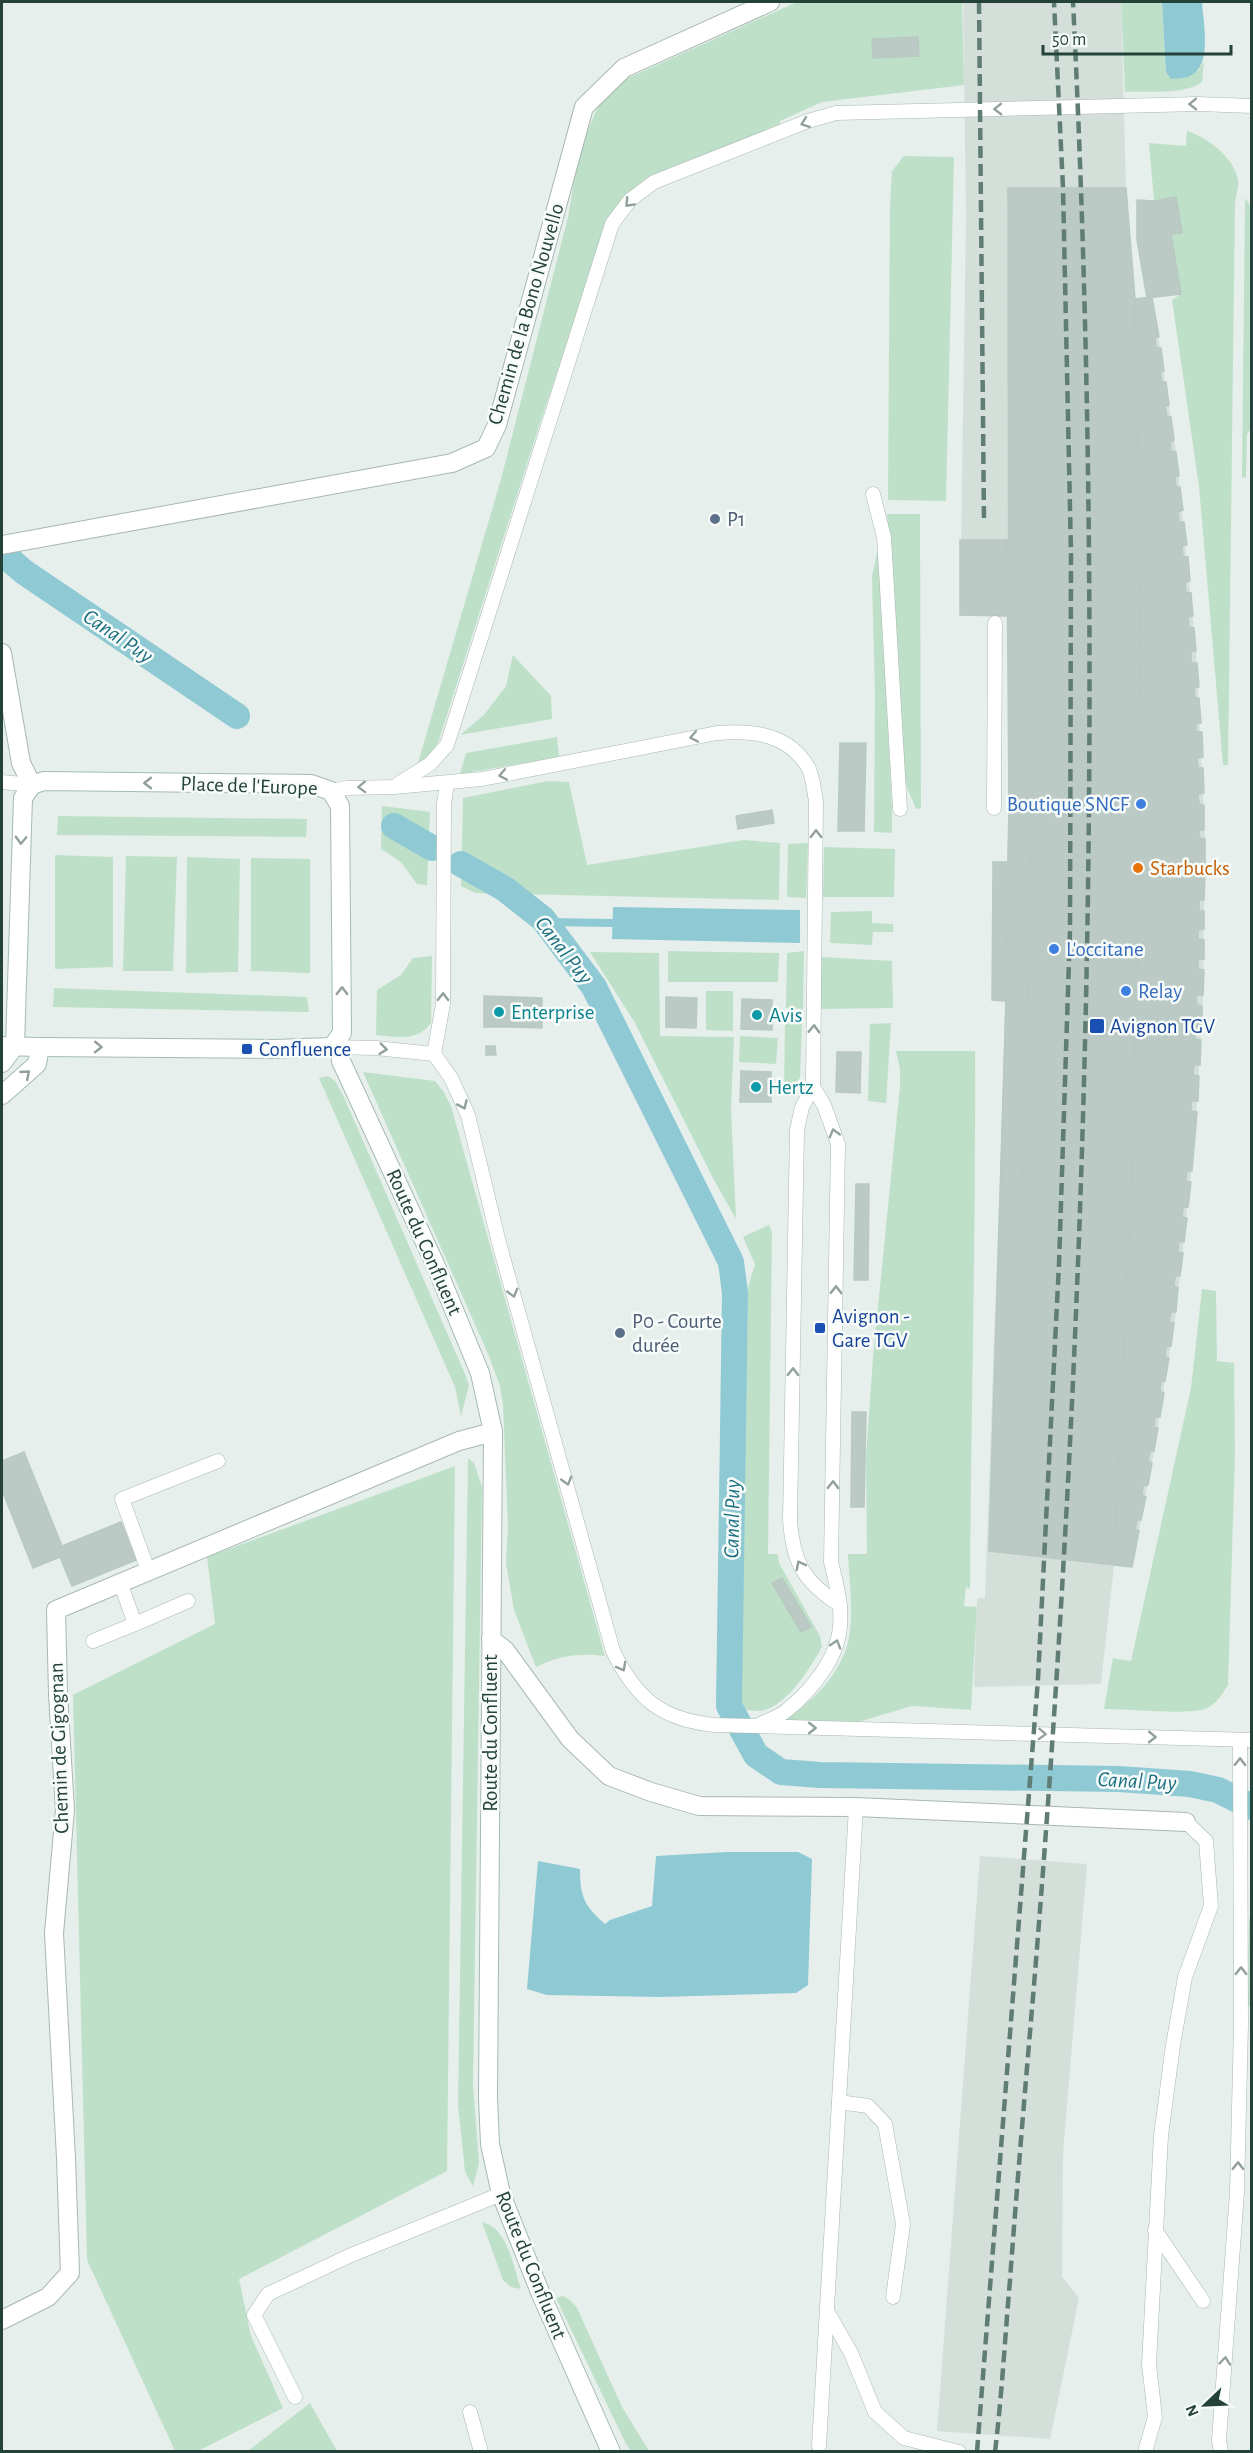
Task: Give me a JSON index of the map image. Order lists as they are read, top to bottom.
{
  "streets": {
    "street": [
      "Chemin de la Bono Nouvello",
      "Place de l'Europe",
      "Route du Confluent",
      "Chemin de Gigognan"
    ]
  },
  "crossings": [
    ["Place de l'Europe", "Route du Confluent"],
    ["Route du Confluent", "Chemin de Gigognan"]
  ],
  "water": ["Canal Puy"],
  "places": {
    "other": [
      "P1",
      "Boutique SNCF",
      "Starbucks",
      "L'occitane",
      "Relay",
      "Enterprise",
      "Avis",
      "Hertz",
      "P0 - Courte durée"
    ],
    "transit": ["Avignon TGV", "Confluence", "Avignon - Gare TGV"]
  },
  "scale_bar": "50 m",
  "north": "bottom left"
}
